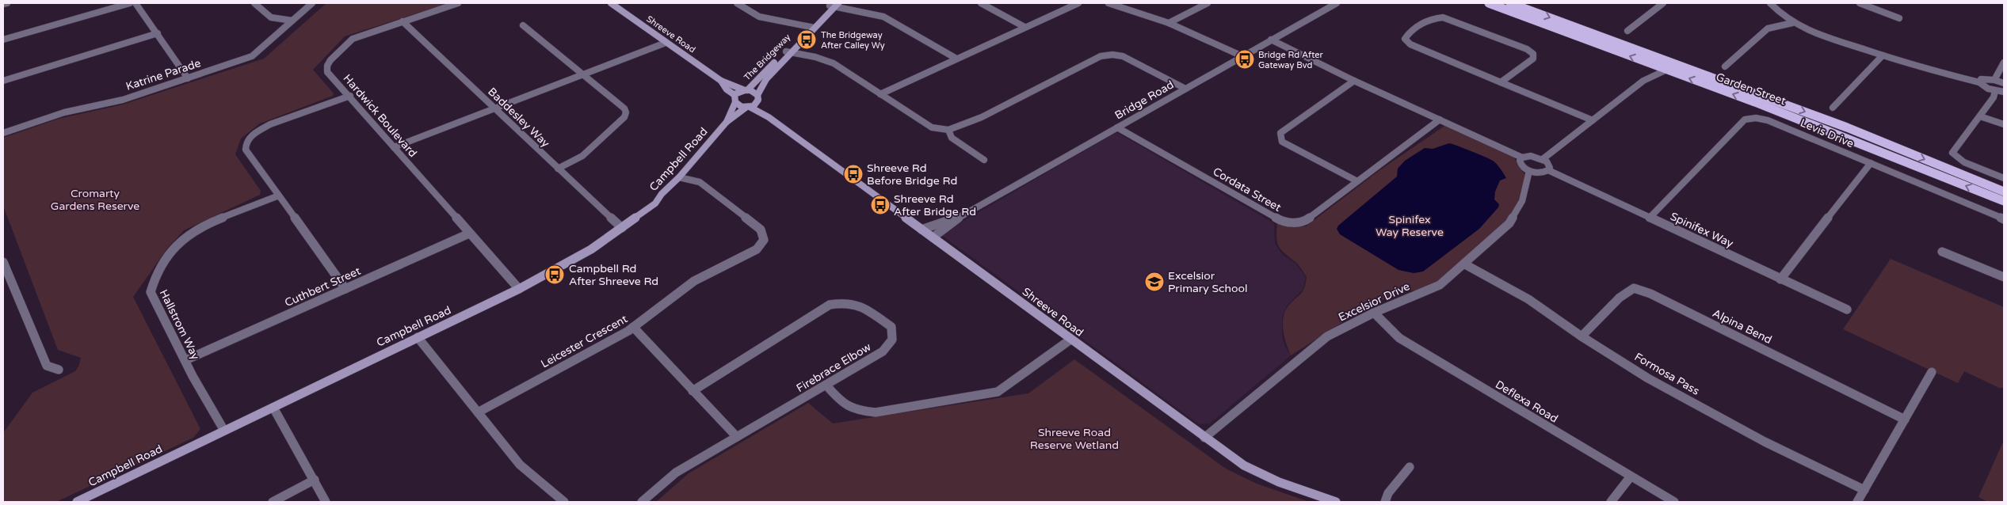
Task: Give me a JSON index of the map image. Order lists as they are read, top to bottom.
{
  "streets": {
    "main road": ["Garden Street"],
    "street": [
      "Shreeve Road",
      "The Bridgeway",
      "Katrine Parade",
      "Bridge Road",
      "Hardwick Boulevard",
      "Baddesley Way",
      "Levis Drive",
      "Campbell Road",
      "Cordata Street",
      "Spinifex Way",
      "Cuthbert Street",
      "Excelsior Drive",
      "Hallstrom Way",
      "Alpina Bend",
      "Leicester Crescent",
      "Firebrace Elbow",
      "Formosa Pass",
      "Deflexa Road"
    ]
  },
  "crossings": [
    ["Shreeve Road", "The Bridgeway"],
    ["Shreeve Road", "Bridge Road"],
    ["Shreeve Road", "Campbell Road"],
    ["Shreeve Road", "Excelsior Drive"],
    ["Bridge Road", "Cordata Street"],
    ["Hardwick Boulevard", "Baddesley Way"],
    ["Hardwick Boulevard", "Campbell Road"],
    ["Hardwick Boulevard", "Cuthbert Street"],
    ["Baddesley Way", "Campbell Road"],
    ["Levis Drive", "Spinifex Way"],
    ["Campbell Road", "Hallstrom Way"],
    ["Campbell Road", "Leicester Crescent"],
    ["Cuthbert Street", "Hallstrom Way"],
    ["Excelsior Drive", "Formosa Pass"],
    ["Excelsior Drive", "Deflexa Road"],
    ["Alpina Bend", "Formosa Pass"]
  ],
  "parks": ["Cromarty Gardens Reserve", "Spinifex Way Reserve", "Shreeve Road Reserve Wetland"],
  "places": {
    "bus stop": [
      "The Bridgeway After Calley Wy",
      "Bridge Rd After Gateway Bvd",
      "Shreeve Rd Before Bridge Rd",
      "Shreeve Rd After Bridge Rd",
      "Campbell Rd After Shreeve Rd"
    ],
    "school or university": ["Excelsior Primary School"]
  }
}
